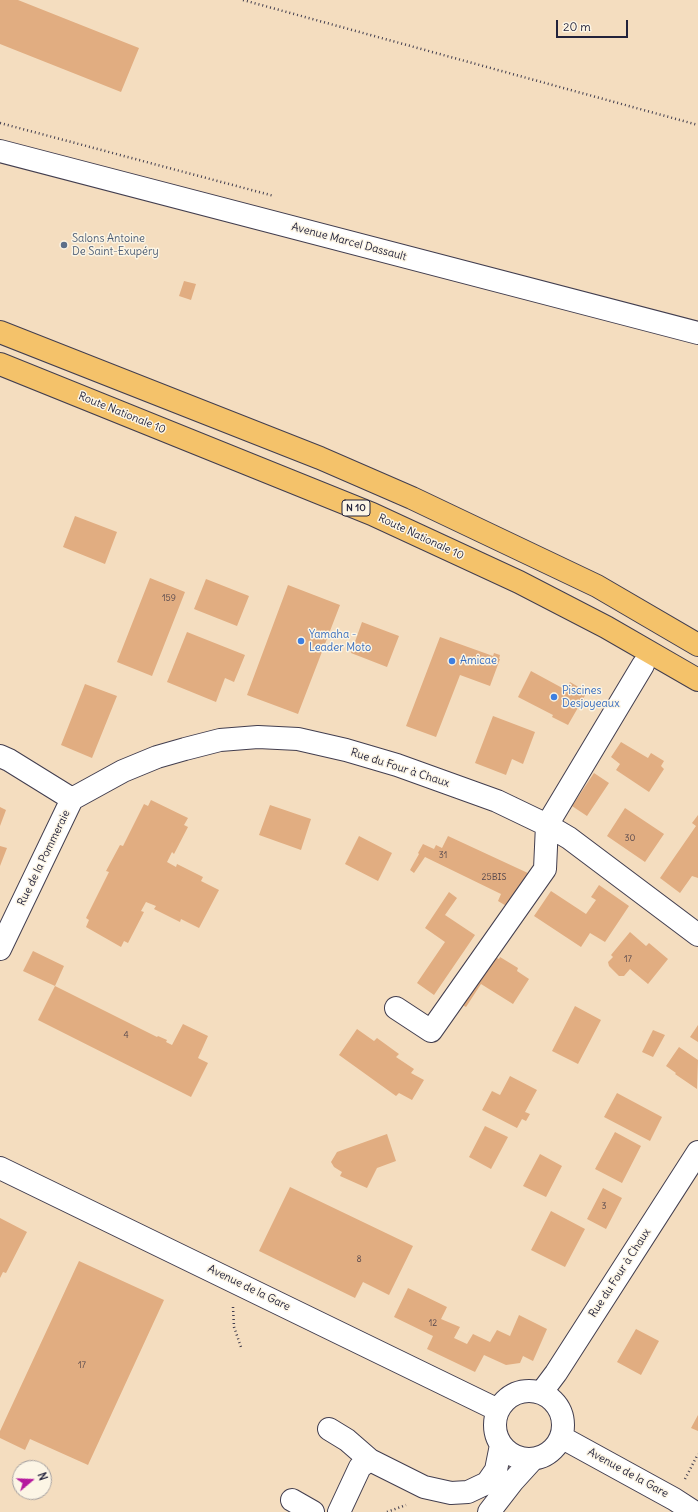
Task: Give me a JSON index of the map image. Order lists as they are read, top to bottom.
{
  "streets": {
    "main road": ["Route Nationale 10", "N 10"],
    "street": [
      "Avenue Marcel Dassault",
      "Rue du Four à Chaux",
      "Rue de la Pommeraie",
      "Avenue de la Gare"
    ]
  },
  "crossings": [
    ["Rue du Four à Chaux", "Rue de la Pommeraie"],
    ["Rue du Four à Chaux", "Avenue de la Gare"]
  ],
  "places": [
    "Salons Antoine De Saint-Exupéry",
    "Yamaha - Leader Moto",
    "Amicae",
    "Piscines Desjoyeaux"
  ],
  "house_numbers": [
    "159",
    "30",
    "31",
    "25BIS",
    "17",
    "4",
    "3",
    "8",
    "12",
    "17"
  ],
  "scale_bar": "20 m",
  "north": "right"
}
